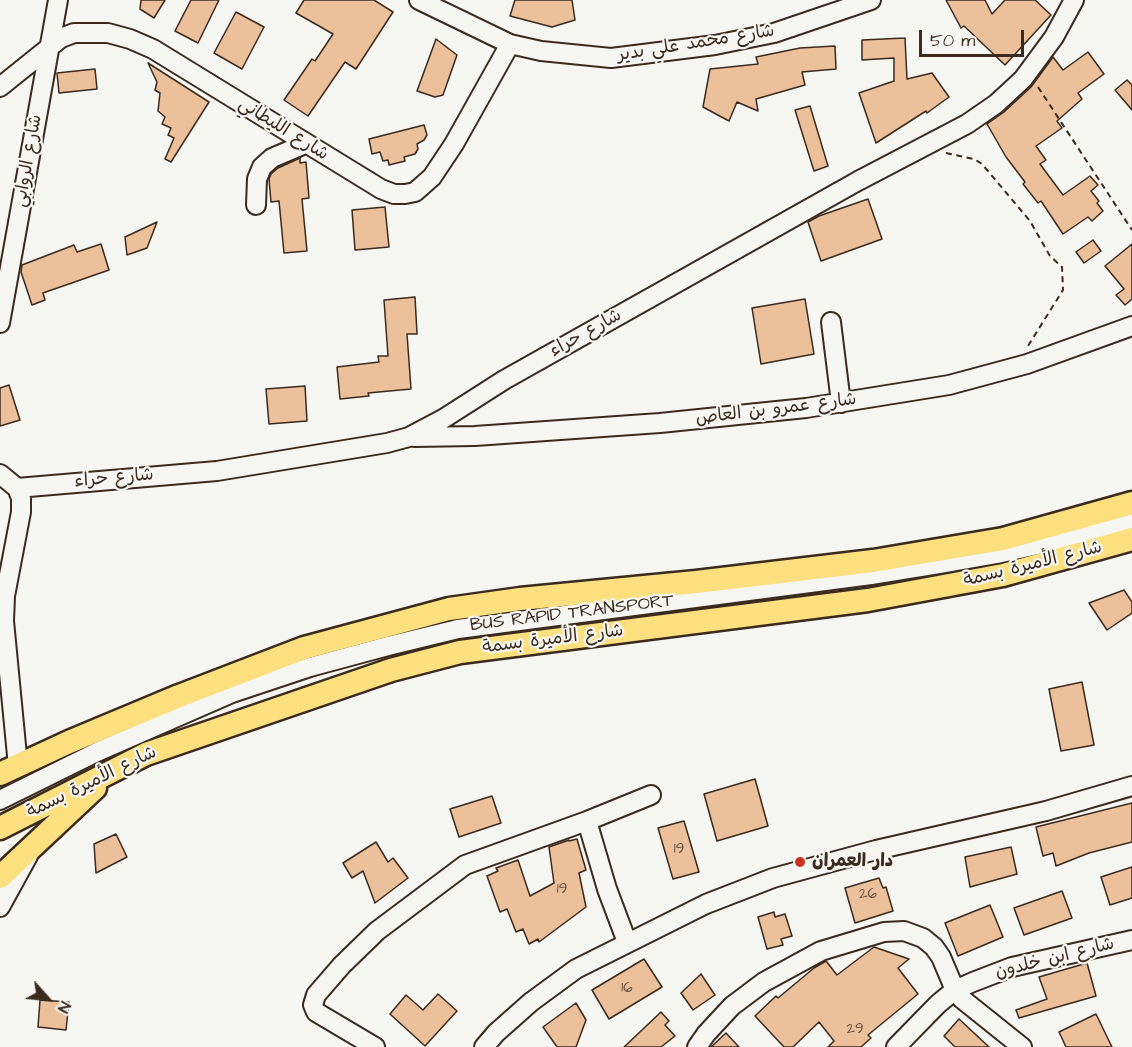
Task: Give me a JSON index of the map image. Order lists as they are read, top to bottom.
{
  "streets": {
    "main road": ["شارع الأميرة بسمة"],
    "street": [
      "شارع محمد علي بدير",
      "شارع الليطاني",
      "شارع الروابي",
      "شارع حراء",
      "شارع عمرو بن العاص",
      "BUS RAPID TRANSPORT",
      "شارع ابن خلدون"
    ]
  },
  "crossings": [
    ["شارع محمد علي بدير", "شارع الليطاني"],
    ["شارع الليطاني", "شارع الروابي"],
    ["شارع حراء", "شارع عمرو بن العاص"]
  ],
  "places": ["دار العمران"],
  "house_numbers": [
    "19",
    "19",
    "26",
    "16",
    "29"
  ],
  "scale_bar": "50 m",
  "north": "bottom right"
}
